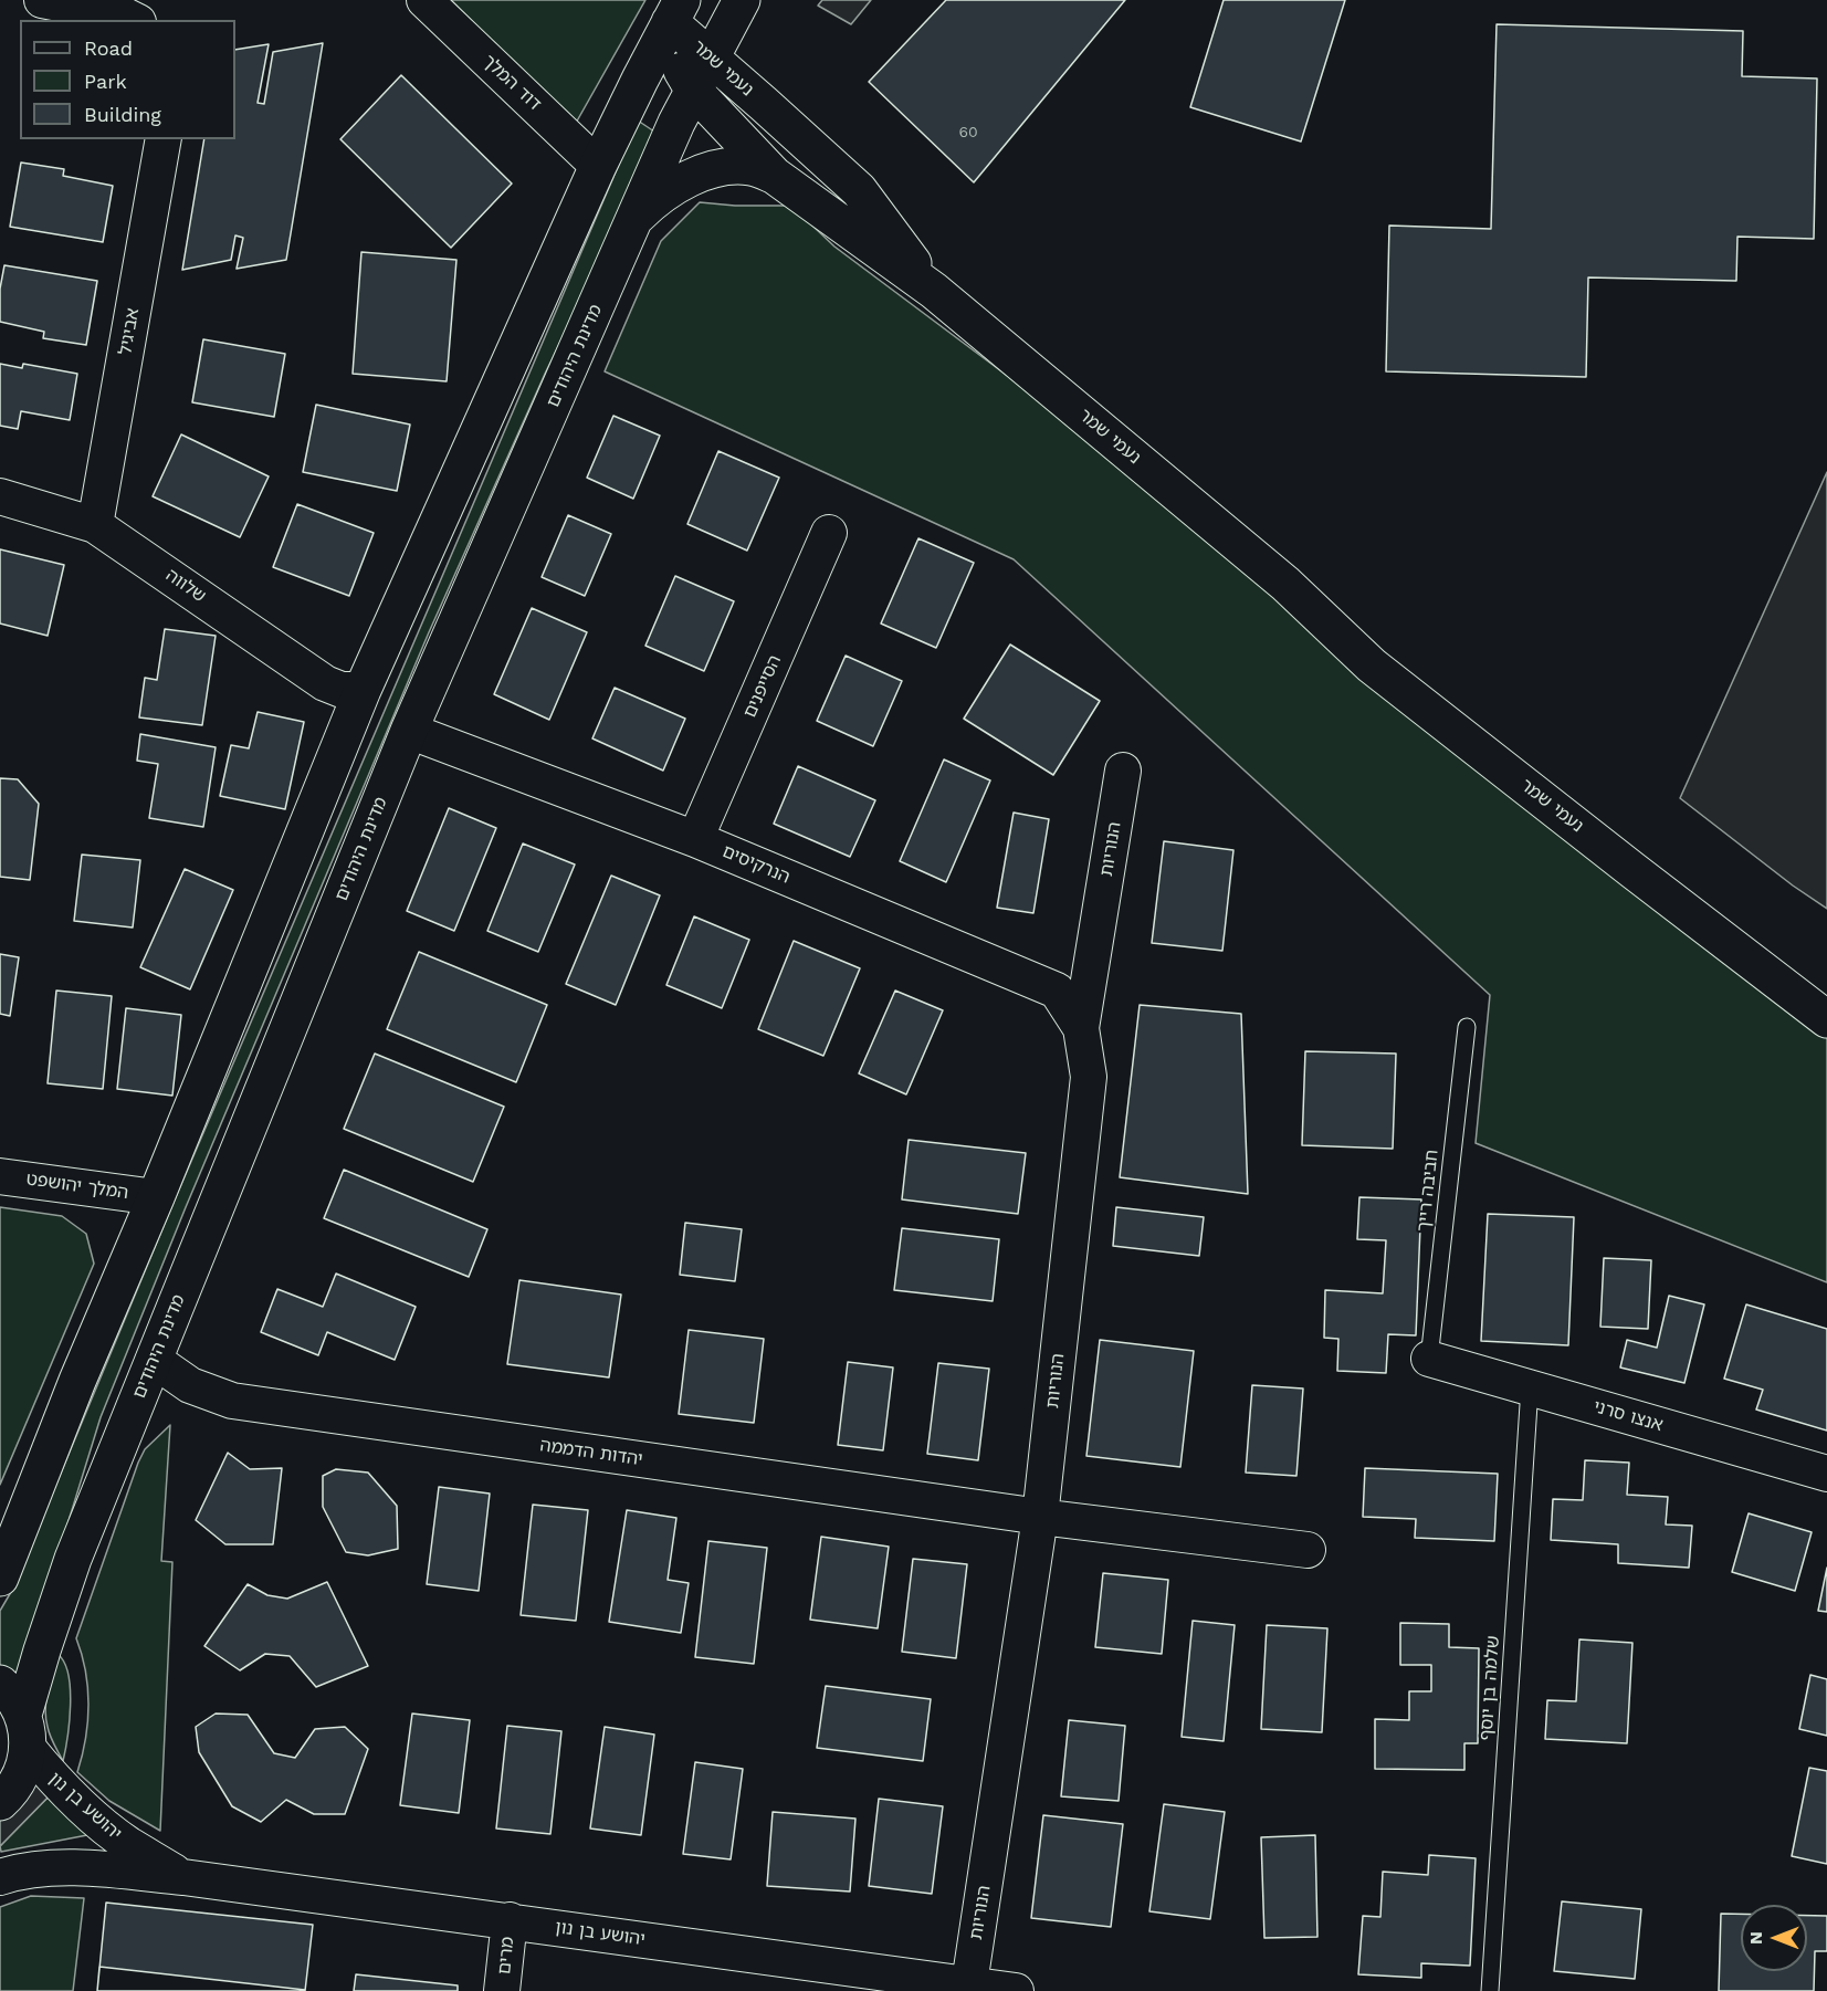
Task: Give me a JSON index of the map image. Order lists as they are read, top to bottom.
{
  "streets": {
    "street": [
      "נעמי שמר",
      "דוד המלך",
      "אביגיל",
      "מדינת היהודים",
      "שלווה",
      "הסייפנים",
      "הנוריות",
      "הנרקיסים",
      "המלך יהושפט",
      "אנצו סרני",
      "יהדות הדממה",
      "יהושע בן נון",
      "מרים"
    ],
    "lane": ["חביבה רייך", "שלמה בן יוסף"]
  },
  "crossings": [
    ["נעמי שמר", "מדינת היהודים"],
    ["אביגיל", "שלווה"],
    ["מדינת היהודים", "הנרקיסים"],
    ["מדינת היהודים", "יהדות הדממה"],
    ["מדינת היהודים", "יהושע בן נון"],
    ["הסייפנים", "הנרקיסים"],
    ["הנוריות", "הנרקיסים"],
    ["הנוריות", "יהדות הדממה"],
    ["הנוריות", "יהושע בן נון"],
    ["חביבה רייך", "אנצו סרני"],
    ["אנצו סרני", "שלמה בן יוסף"],
    ["יהושע בן נון", "מרים"]
  ],
  "house_numbers": ["60"],
  "legend": ["Road", "Park", "Building"],
  "north": "left"
}
